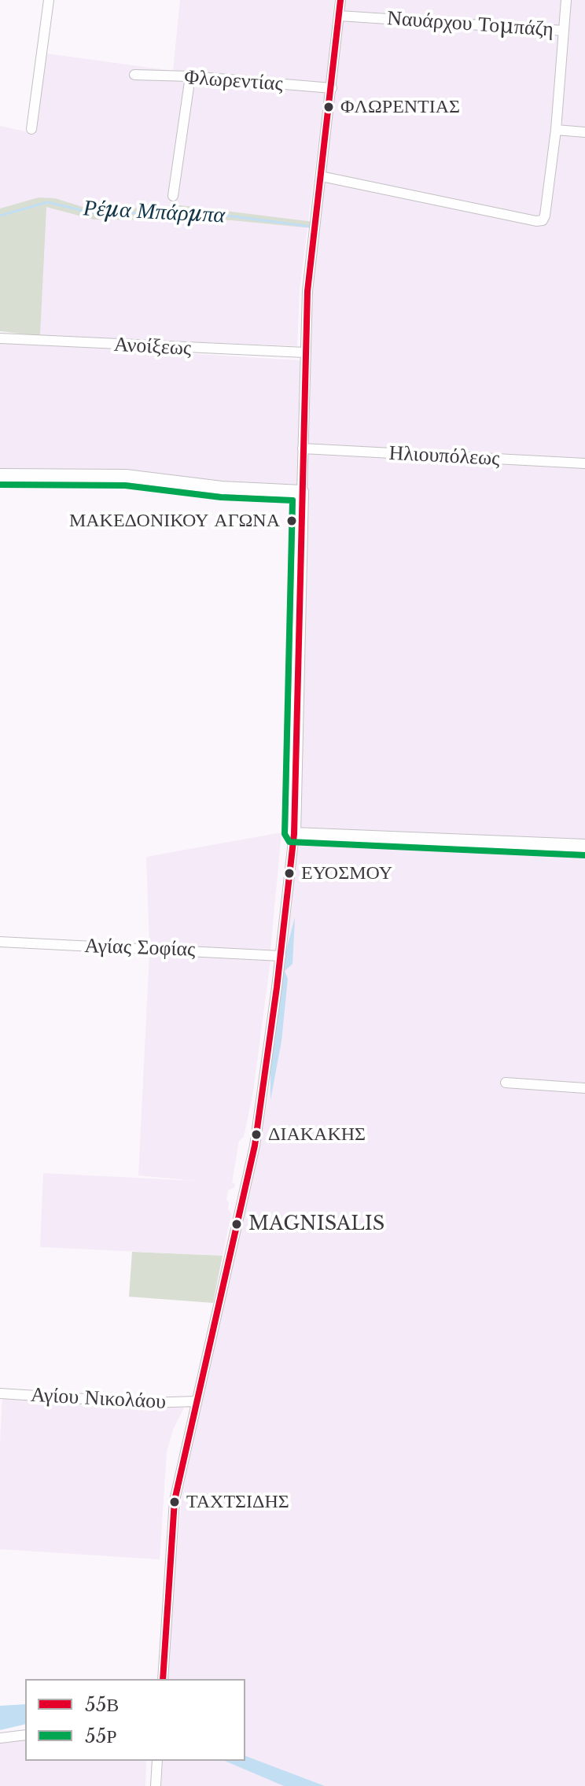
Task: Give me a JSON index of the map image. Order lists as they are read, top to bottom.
{
  "streets": {
    "street": [
      "Ναυάρχου Τομπάζη",
      "Φλωρεντίας",
      "Ανοίξεως",
      "Ηλιουπόλεως",
      "Αγίας Σοφίας",
      "Αγίου Νικολάου"
    ]
  },
  "water": ["Ρέμα Μπάρμπα"],
  "places": [
    "ΦΛΩΡΕΝΤΙΑΣ",
    "ΜΑΚΕΔΟΝΙΚΟΥ ΑΓΩΝΑ",
    "ΕΥΟΣΜΟΥ",
    "ΔΙΑΚΑΚΗΣ",
    "MAGNISALIS",
    "ΤΑΧΤΣΙΔΗΣ"
  ],
  "lines": ["transit line 55Β", "transit line 55Ρ"],
  "legend": ["55Β", "55Ρ"]
}
